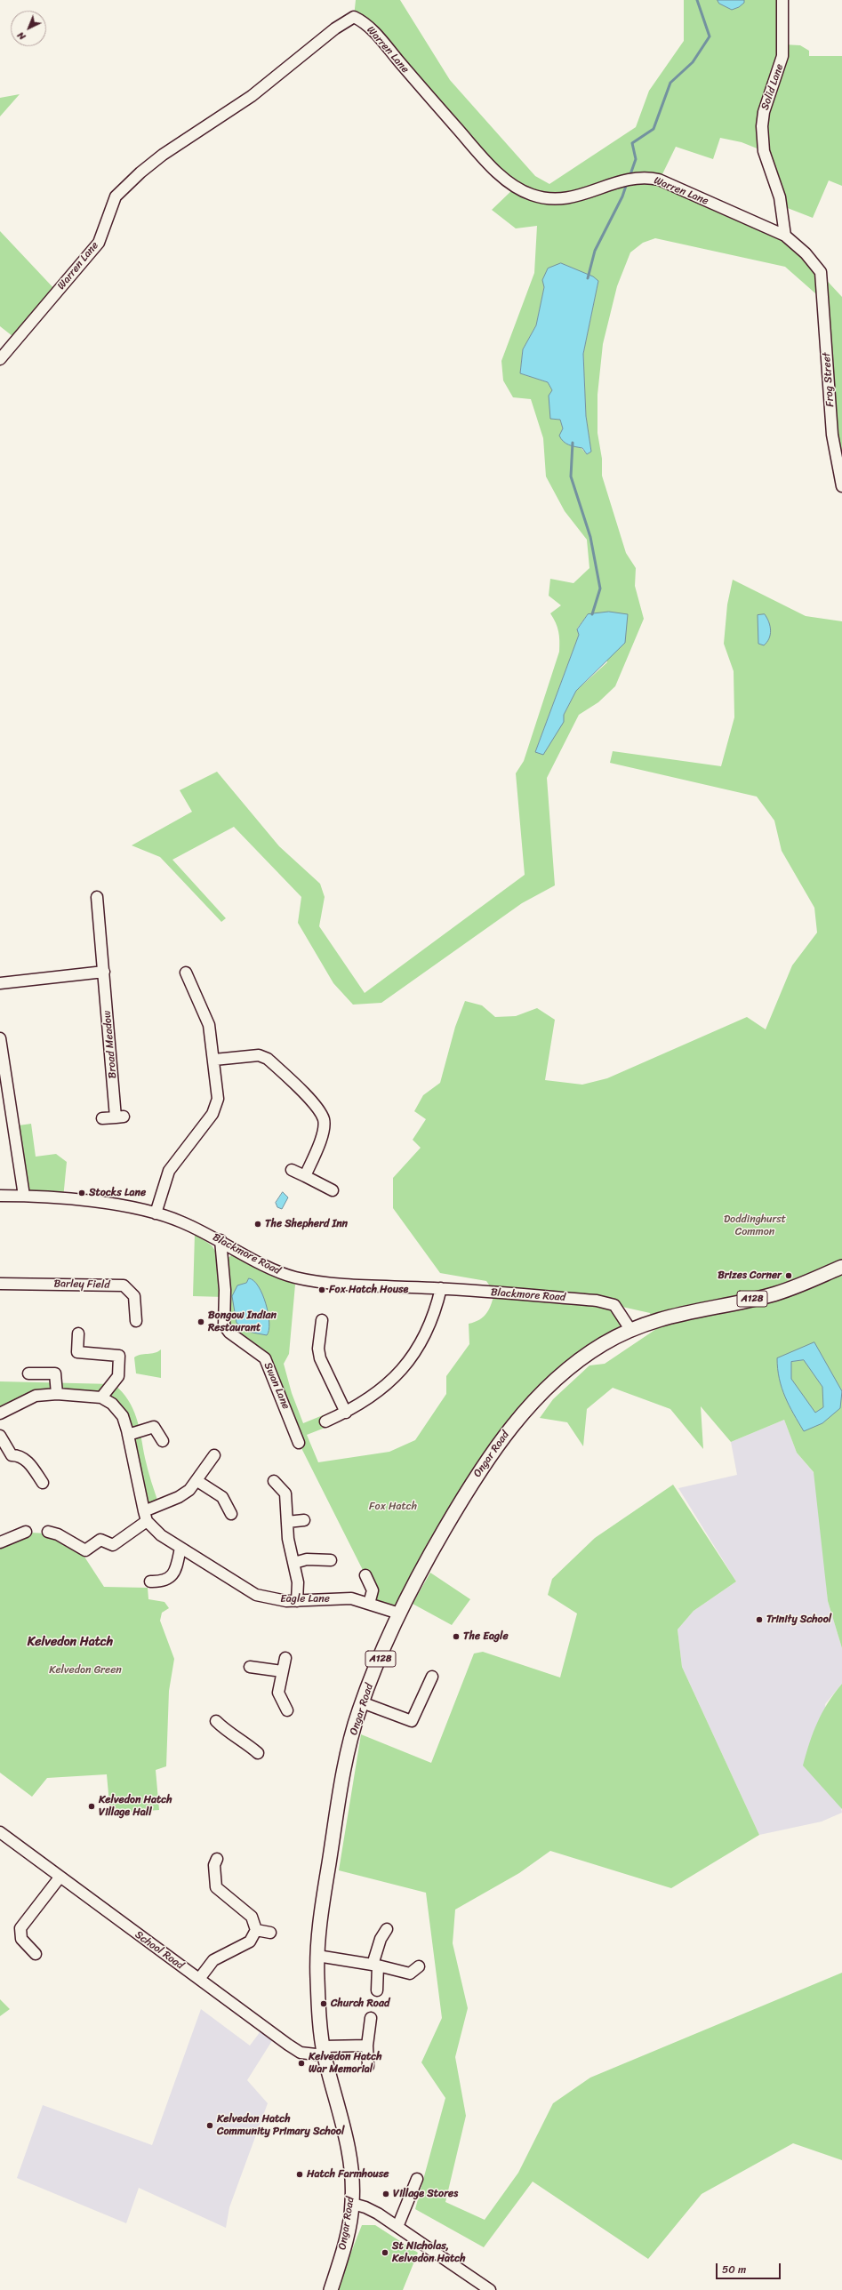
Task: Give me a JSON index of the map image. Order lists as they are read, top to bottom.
{
  "streets": {
    "main road": ["A128", "Ongar Road"],
    "street": [
      "Warren Lane",
      "Solid Lane",
      "Frog Street",
      "Broad Meadow",
      "Blackmore Road",
      "Barley Field",
      "Swan Lane",
      "Eagle Lane",
      "School Road"
    ]
  },
  "crossings": [
    ["Warren Lane", "Solid Lane"],
    ["Warren Lane", "Frog Street"],
    ["Blackmore Road", "Swan Lane"],
    ["Blackmore Road", "Ongar Road"],
    ["Ongar Road", "Eagle Lane"],
    ["Ongar Road", "School Road"]
  ],
  "districts": ["Kelvedon Hatch"],
  "parks": ["Doddinghurst Common", "Fox Hatch", "Kelvedon Green"],
  "places": [
    "Stocks Lane",
    "The Shepherd Inn",
    "Brizes Corner",
    "Fox Hatch House",
    "Bongow Indian Restaurant",
    "Trinity School",
    "The Eagle",
    "Kelvedon Hatch Village Hall",
    "Church Road",
    "Kelvedon Hatch War Memorial",
    "Kelvedon Hatch Community Primary School",
    "Hatch Farmhouse",
    "Village Stores",
    "St Nicholas, Kelvedon Hatch"
  ],
  "scale_bar": "50 m",
  "north": "bottom left"
}
